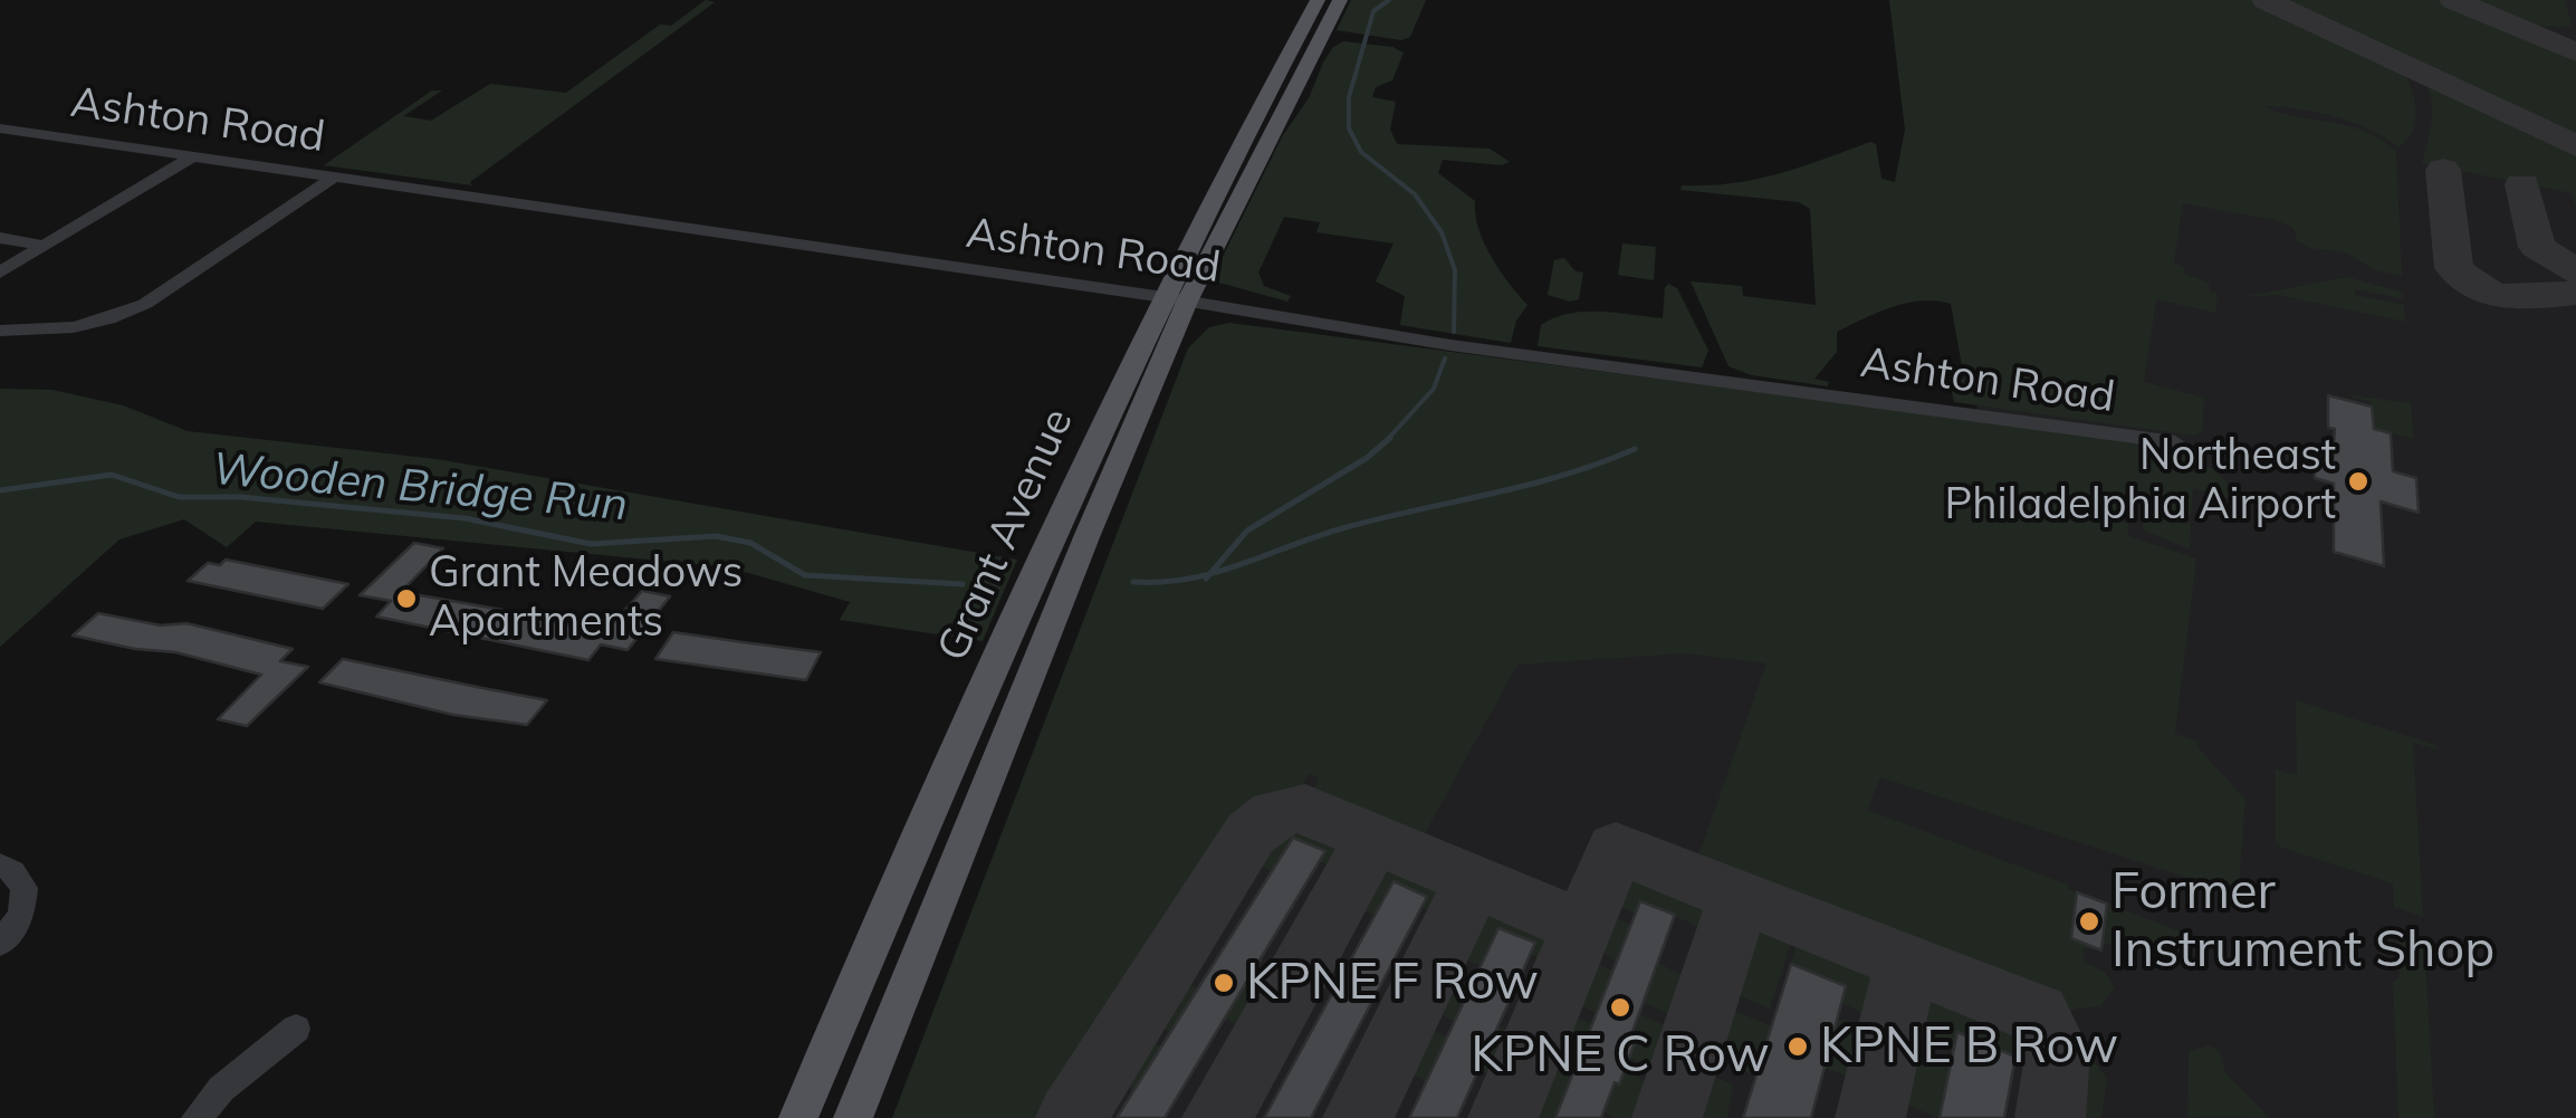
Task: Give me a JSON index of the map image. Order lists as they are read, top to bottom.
{
  "streets": {
    "main road": ["Grant Avenue"],
    "street": ["Ashton Road"]
  },
  "crossings": [
    ["Ashton Road", "Grant Avenue"]
  ],
  "water": ["Wooden Bridge Run"],
  "places": [
    "Northeast Philadelphia Airport",
    "Grant Meadows Apartments",
    "Former Instrument Shop",
    "KPNE F Row",
    "KPNE C Row",
    "KPNE B Row"
  ]
}
